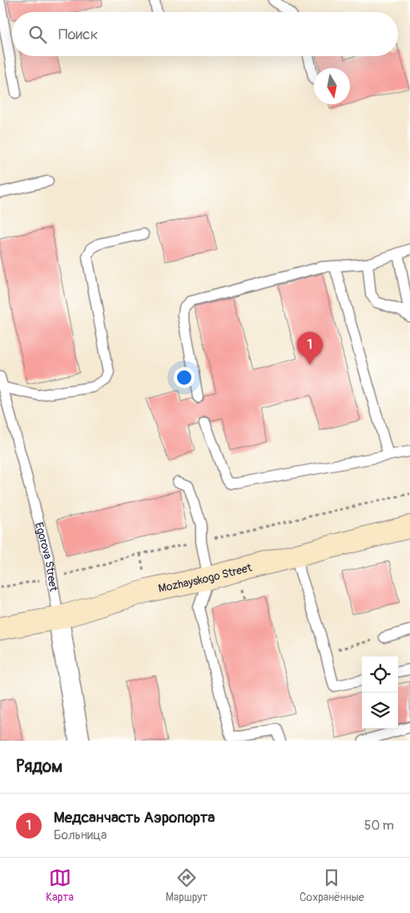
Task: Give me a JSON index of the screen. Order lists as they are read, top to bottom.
{
  "streets": {
    "street": ["Egorova Street", "Mozhayskogo Street"]
  },
  "crossings": [
    ["Egorova Street", "Mozhayskogo Street"]
  ],
  "north": "bottom",
  "page": {
    "search": "Поиск",
    "pins": "1",
    "heading": "Рядом",
    "list": [
      {
        "mark": "1",
        "name": "Медсанчасть Аэропорта",
        "note": "Больница",
        "value": "50 m"
      }
    ],
    "nav": ["Карта", "Маршрут", "Сохранённые"]
  }
}
